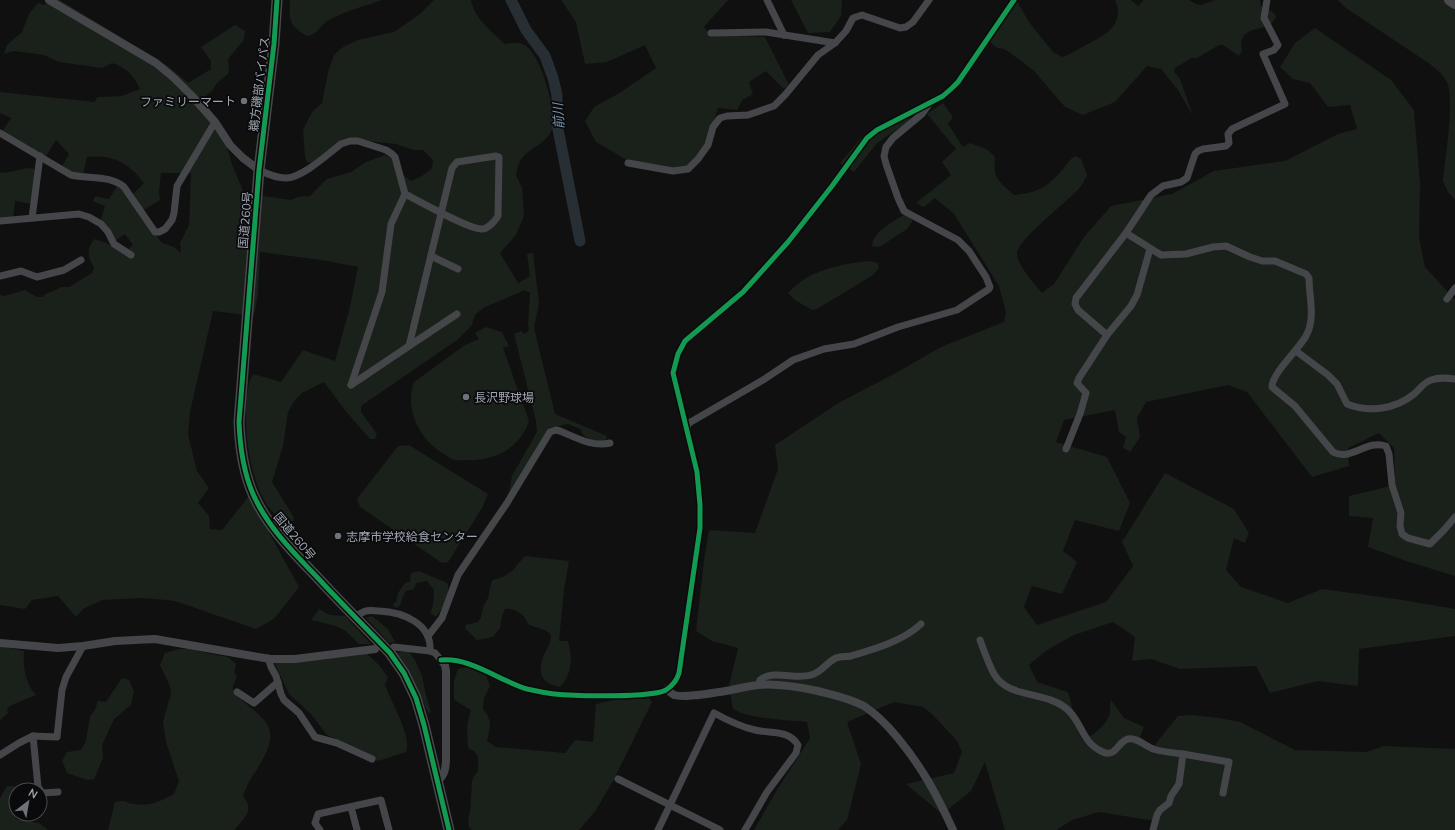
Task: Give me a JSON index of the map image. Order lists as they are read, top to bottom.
{
  "streets": {
    "highway": ["鵜方磯部バイパス", "国道260号"]
  },
  "crossings": [
    ["鵜方磯部バイパス", "国道260号"]
  ],
  "water": ["前川"],
  "places": ["ファミリーマート", "長沢野球場", "志摩市学校給食センター"],
  "north": "top right"
}
